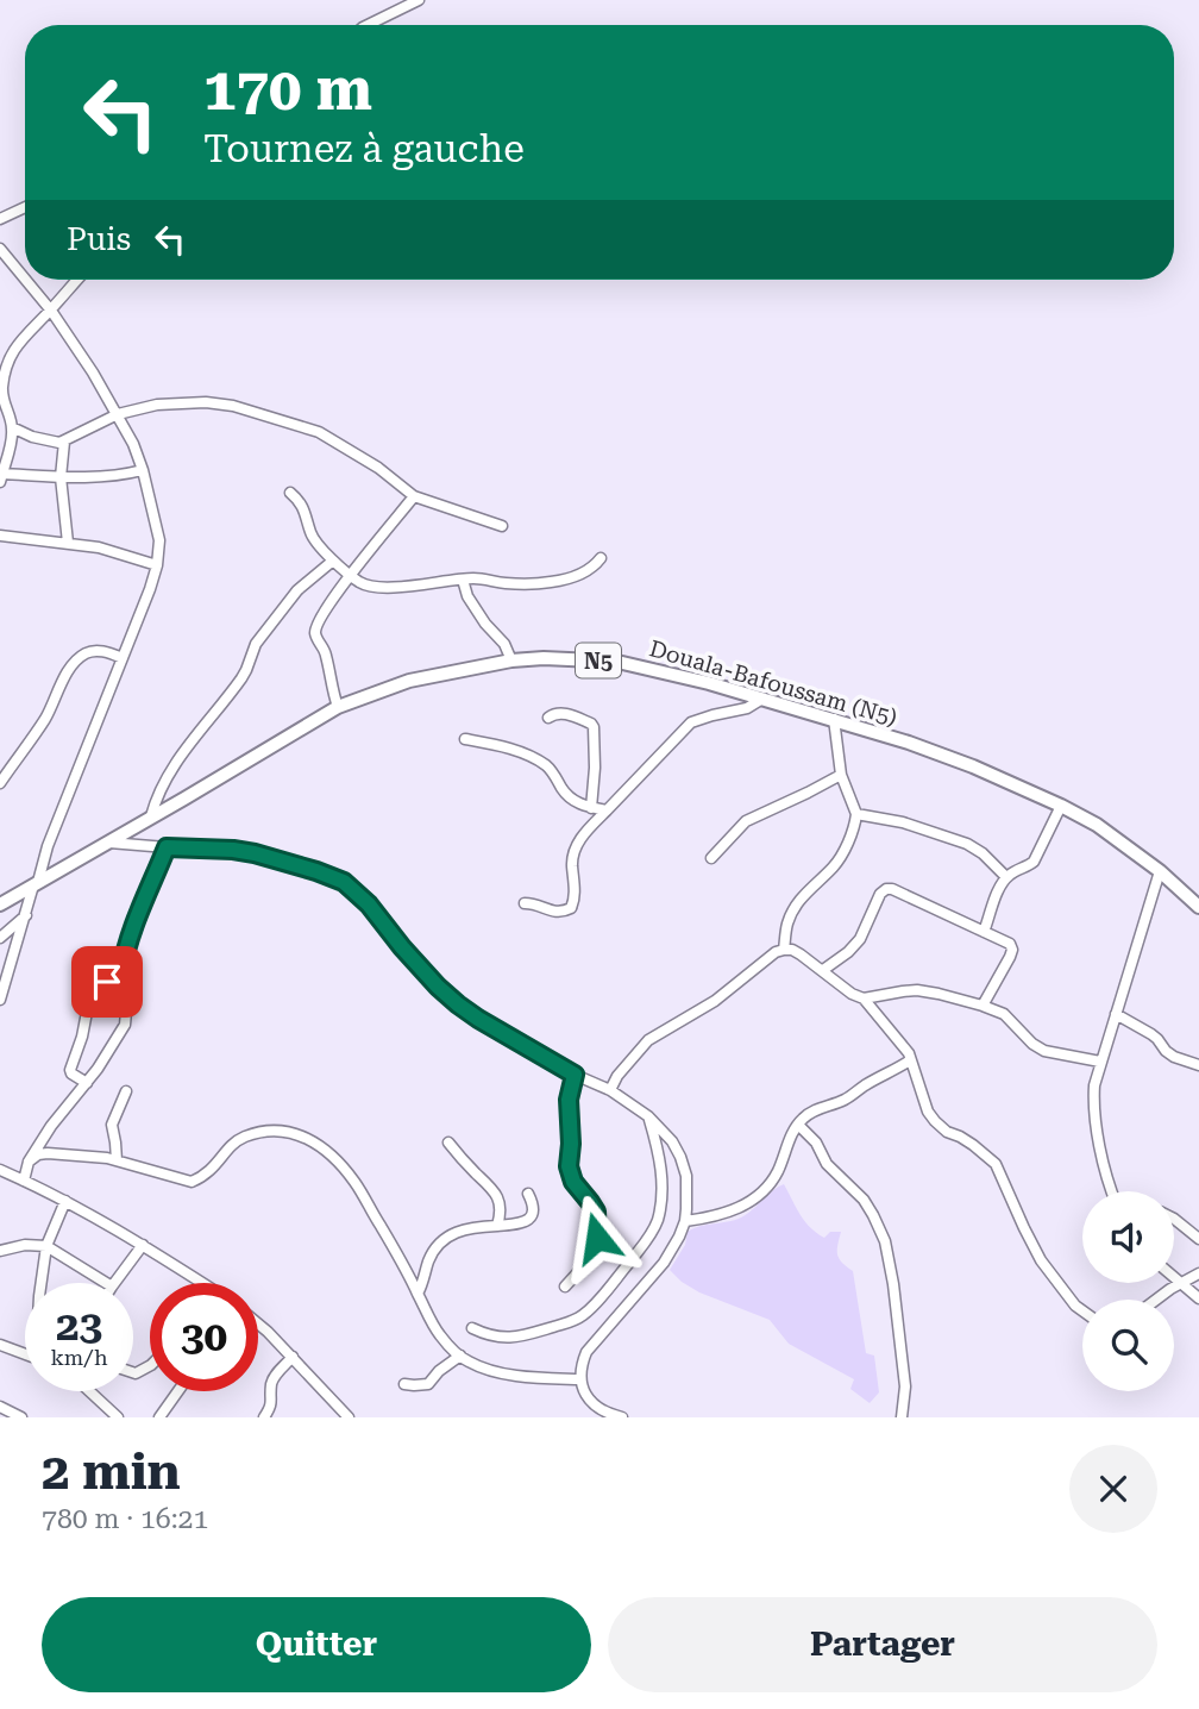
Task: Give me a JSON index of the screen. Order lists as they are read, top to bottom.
{
  "streets": {
    "highway": ["N5", "Douala-Bafoussam (N5)"]
  },
  "page": {
    "turn": ["170 m", "Tournez à gauche"],
    "then": "Puis",
    "speed": "23 km/h",
    "limit": "30",
    "heading": ["2 min", "780 m · 16:21"],
    "buttons": ["Quitter", "Partager"]
  }
}
